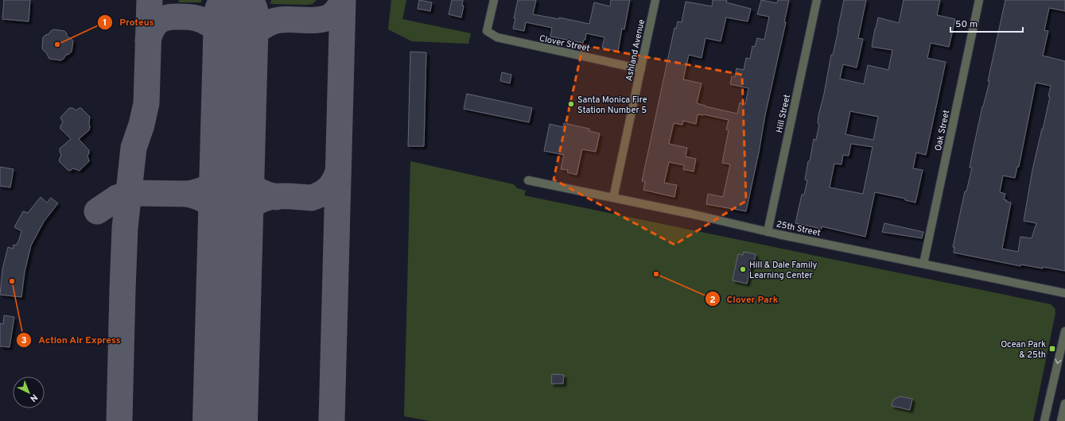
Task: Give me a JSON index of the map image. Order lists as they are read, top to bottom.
{
  "streets": {
    "street": [
      "Clover Street",
      "Ashland Avenue",
      "Hill Street",
      "Oak Street",
      "25th Street"
    ]
  },
  "crossings": [
    ["Clover Street", "Ashland Avenue"],
    ["Ashland Avenue", "25th Street"],
    ["Hill Street", "25th Street"],
    ["Oak Street", "25th Street"]
  ],
  "places": {
    "other": [
      "Proteus",
      "Santa Monica Fire Station Number 5",
      "Hill & Dale Family Learning Center",
      "Clover Park",
      "Action Air Express"
    ],
    "transit": ["Ocean Park & 25th"]
  },
  "scale_bar": "50 m",
  "north": "bottom right"
}
